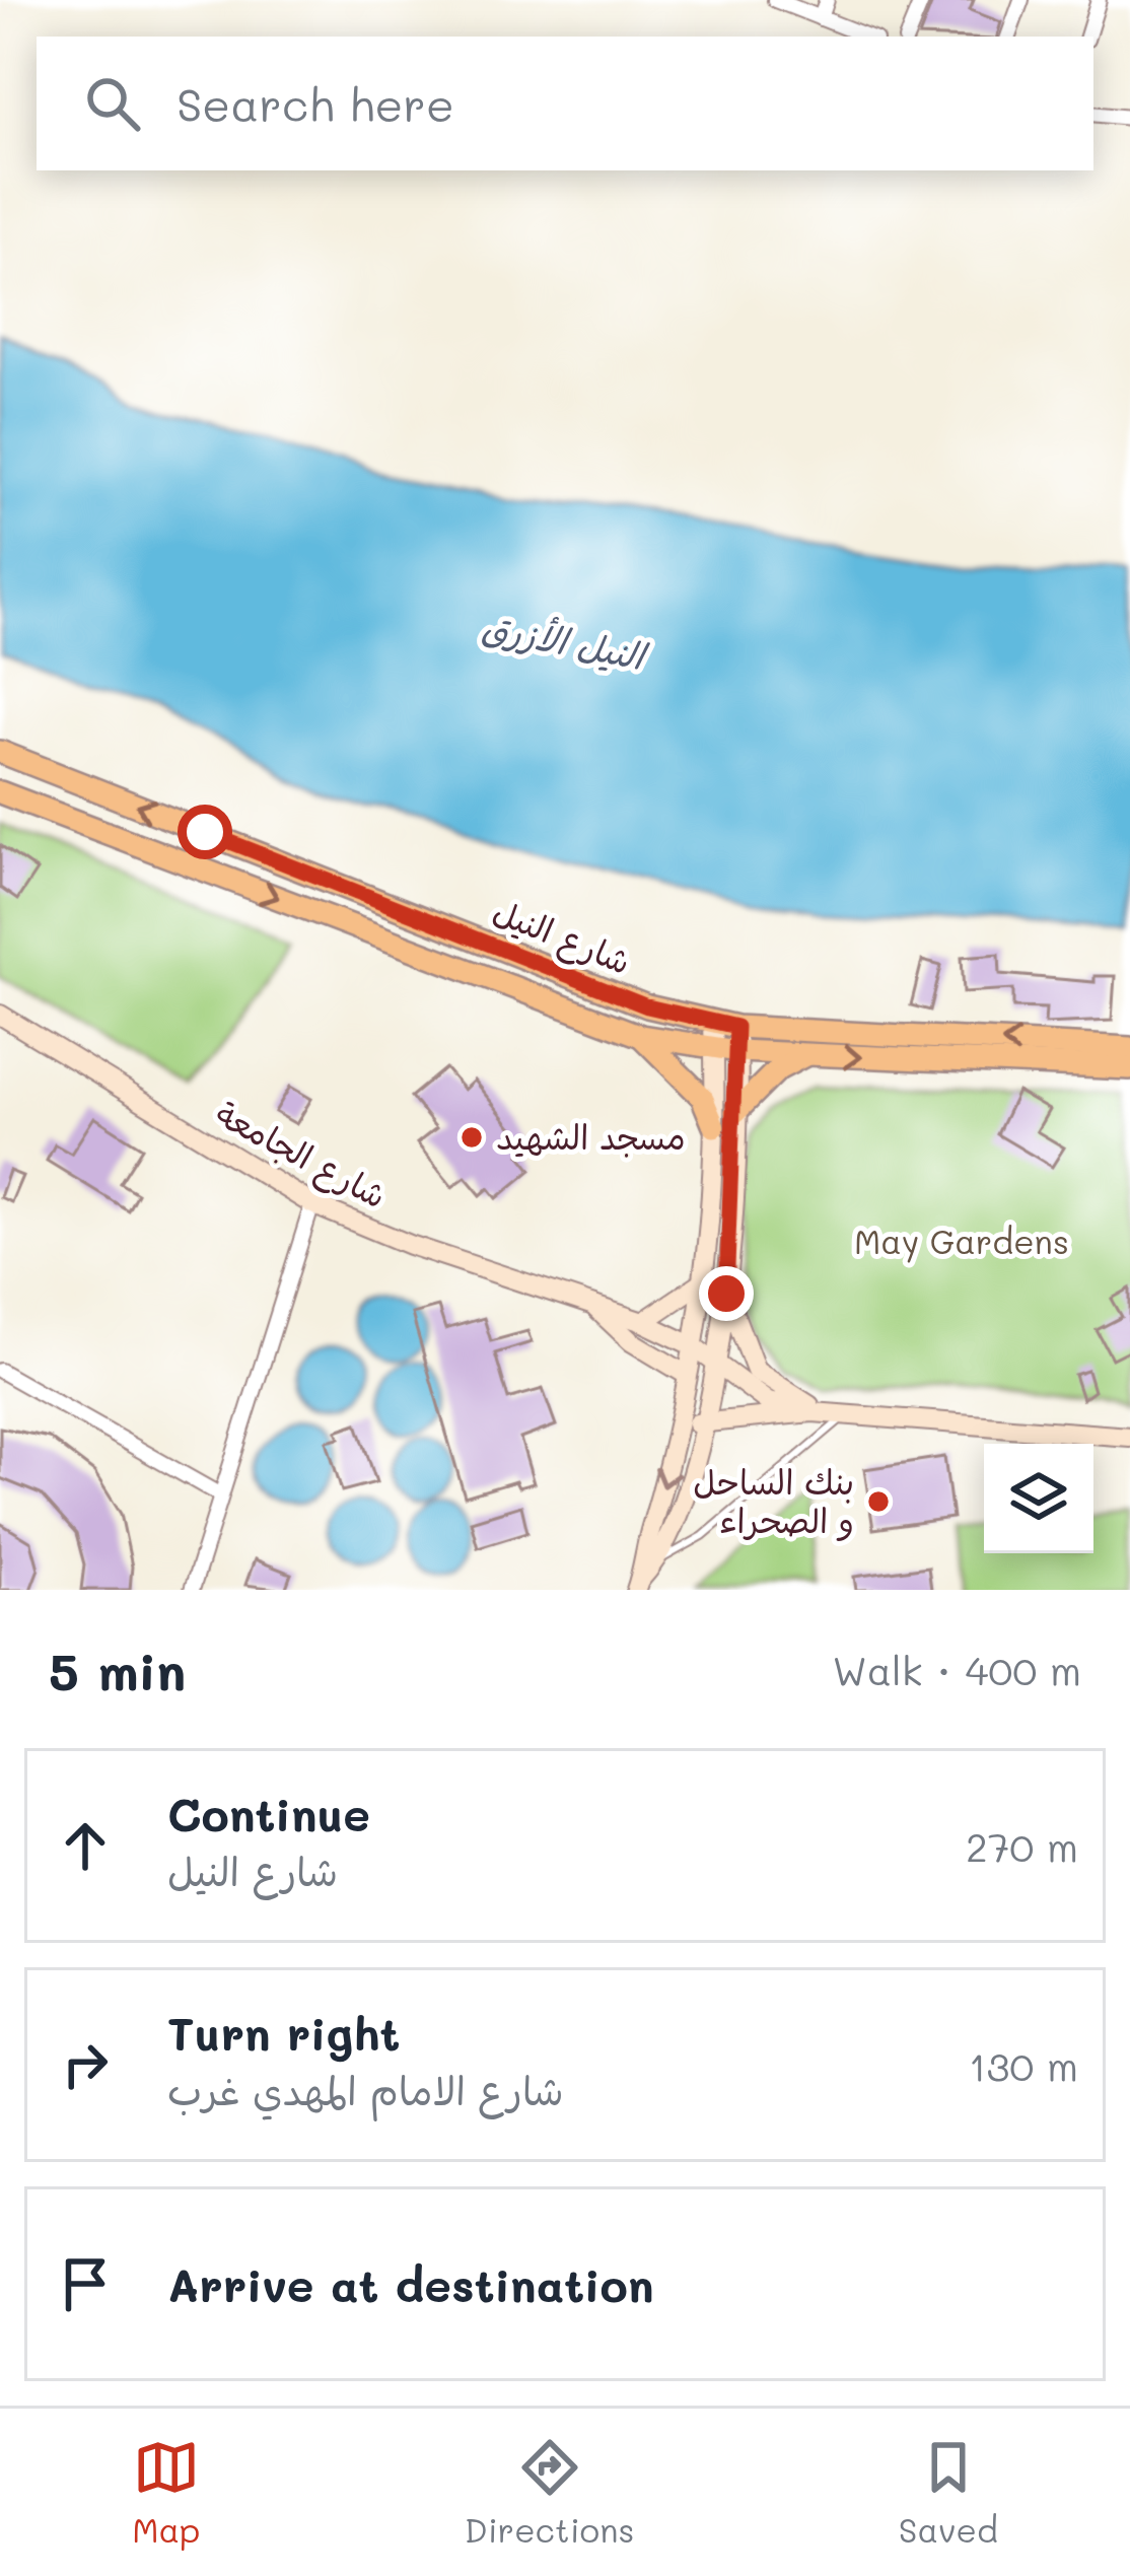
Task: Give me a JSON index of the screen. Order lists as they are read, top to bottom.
{
  "streets": {
    "main road": ["شارع النيل", "شارع الجامعة"]
  },
  "water": ["النيل الأزرق"],
  "parks": ["May Gardens"],
  "places": ["مسجد الشهيد", "بنك الساحل و الصحراء"],
  "page": {
    "search": "Search here",
    "heading": ["5 min", "Walk · 400 m"],
    "list": [
      ["Continue", "شارع النيل", "270 m"],
      ["Turn right", "شارع الامام المهدي غرب", "130 m"],
      "Arrive at destination"
    ],
    "nav": ["Map", "Directions", "Saved"]
  }
}
